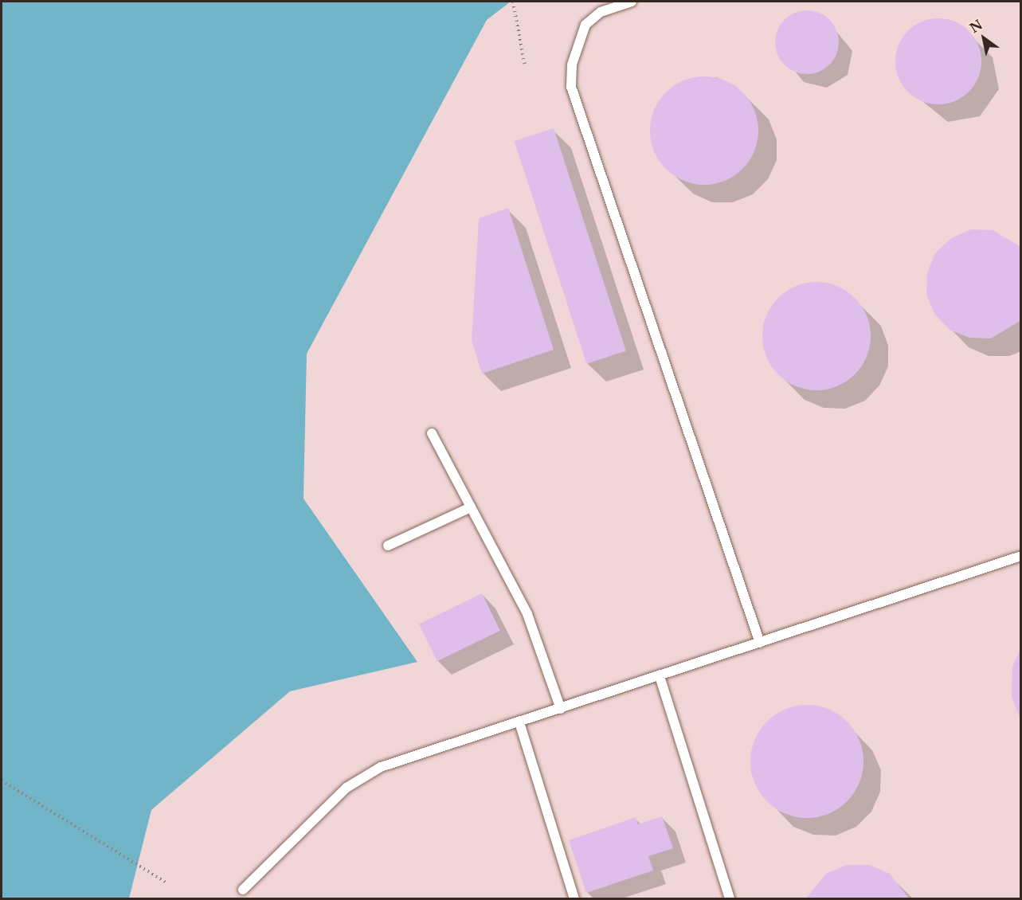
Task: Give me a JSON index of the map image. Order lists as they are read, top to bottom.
{
  "north": "top left"
}
